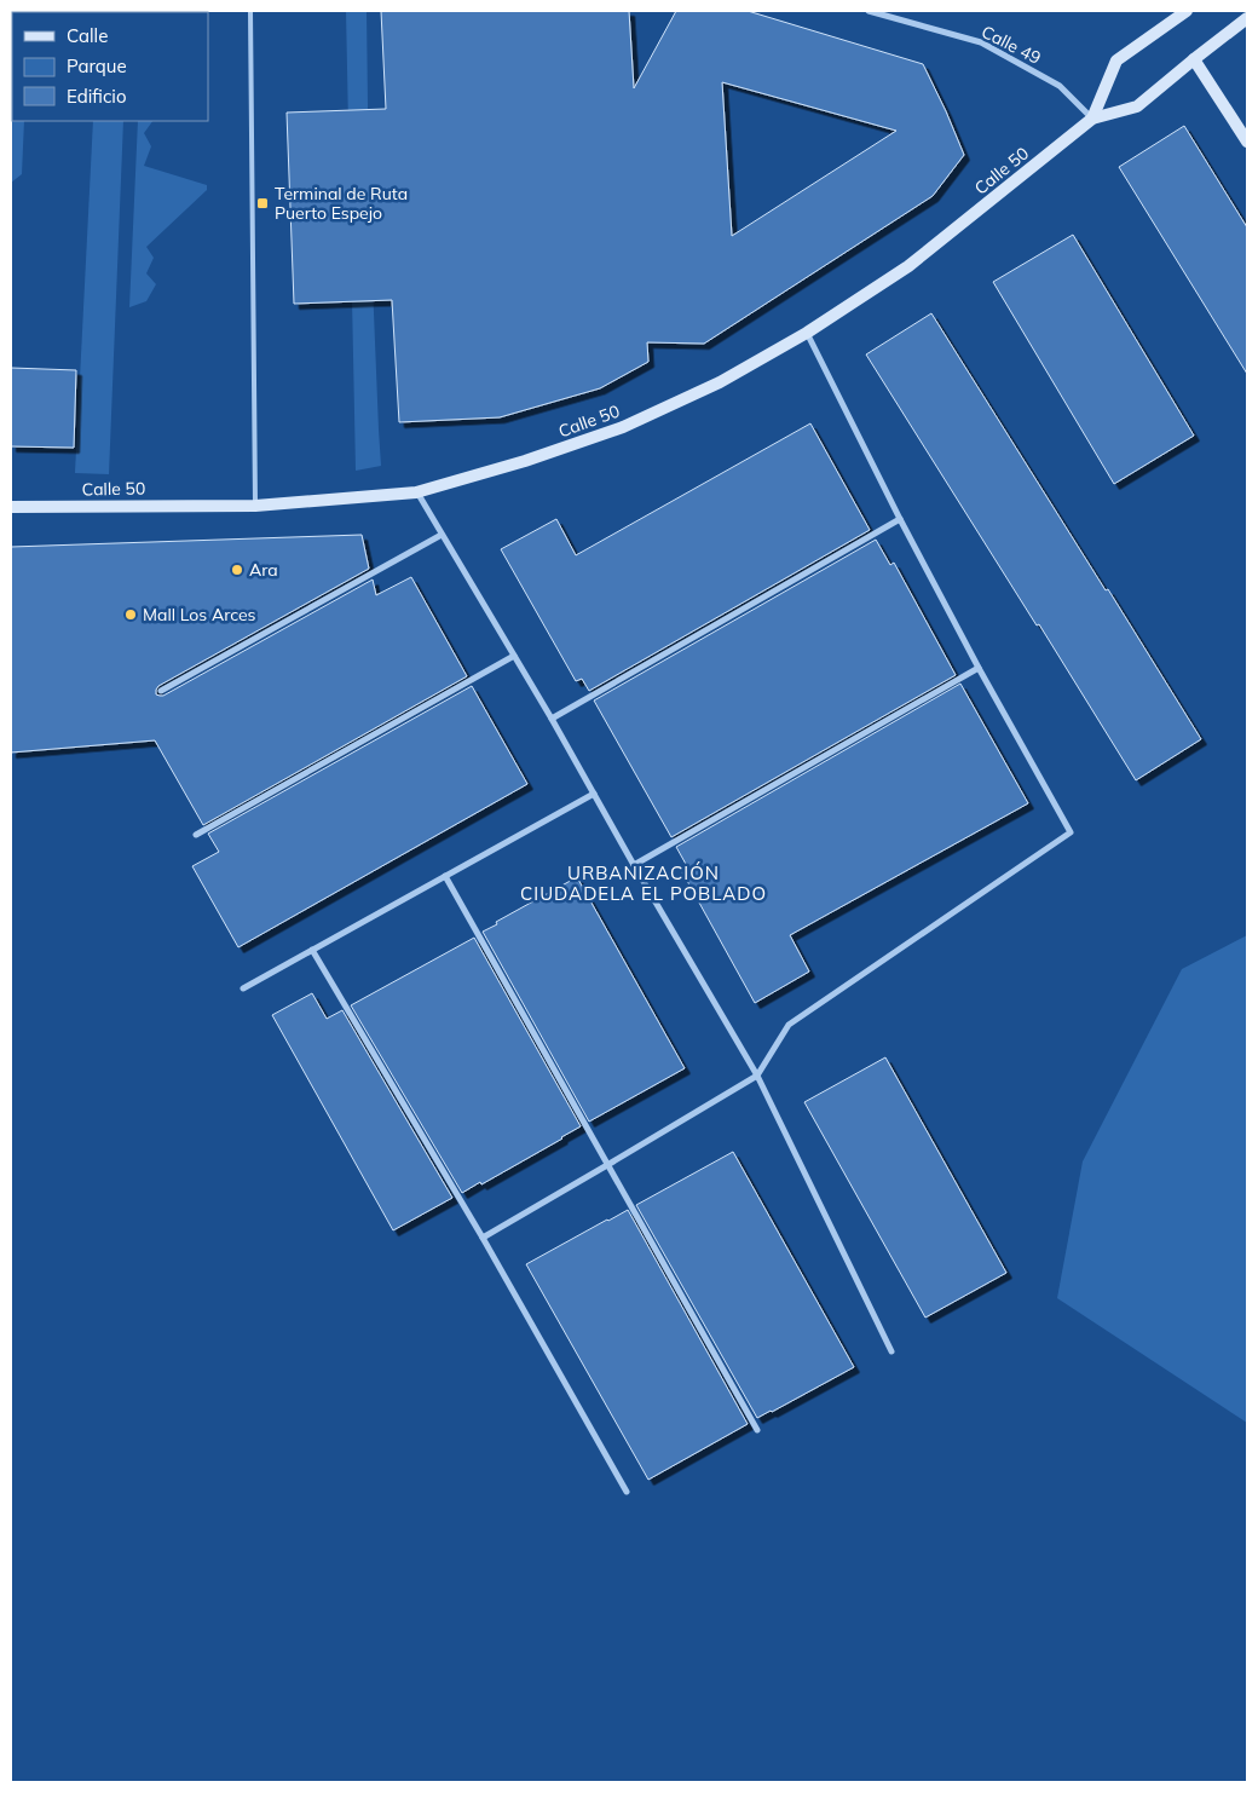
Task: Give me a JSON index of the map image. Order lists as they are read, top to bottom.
{
  "streets": {
    "main road": ["Calle 50"],
    "street": ["Calle 49"]
  },
  "crossings": [
    ["Calle 49", "Calle 50"]
  ],
  "districts": ["URBANIZACIÓN CIUDADELA EL POBLADO"],
  "places": {
    "transit": ["Terminal de Ruta Puerto Espejo"],
    "other": ["Ara", "Mall Los Arces"]
  },
  "legend": ["Calle", "Parque", "Edificio"]
}
